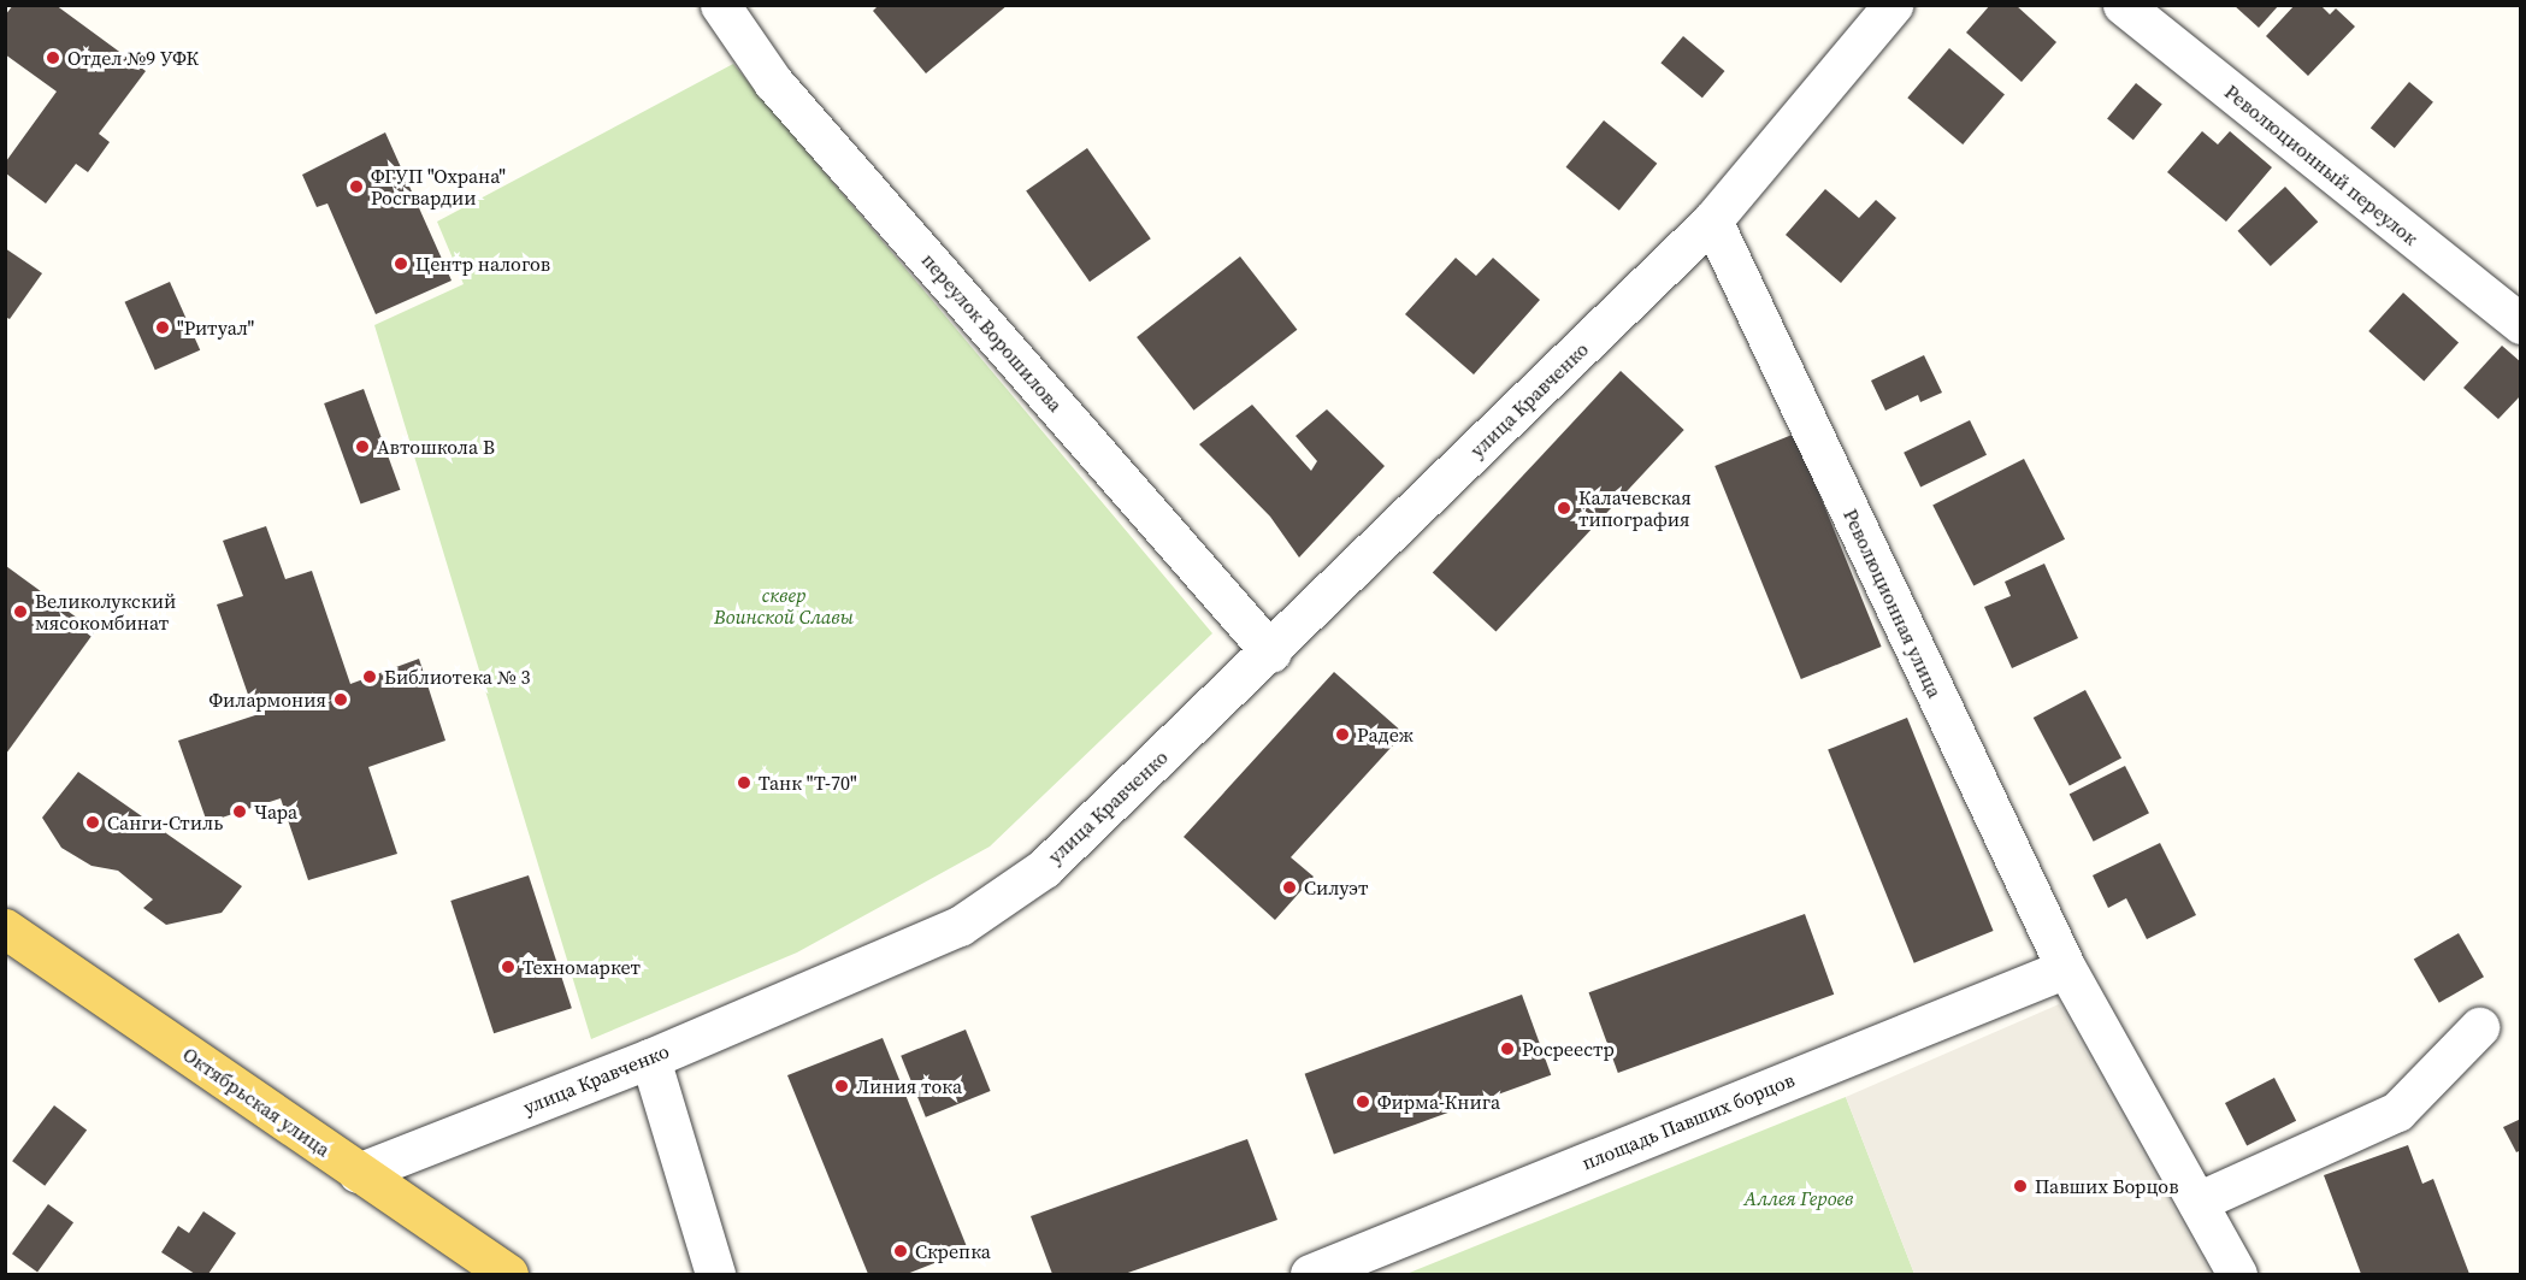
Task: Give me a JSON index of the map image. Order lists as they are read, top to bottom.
{
  "streets": {
    "main road": ["Октябрьская улица"],
    "street": [
      "Революционный переулок",
      "переулок Ворошилова",
      "улица Кравченко",
      "Революционная улица",
      "площадь Павших борцов"
    ]
  },
  "crossings": [
    ["переулок Ворошилова", "улица Кравченко"],
    ["улица Кравченко", "Революционная улица"],
    ["улица Кравченко", "Октябрьская улица"],
    ["Революционная улица", "площадь Павших борцов"]
  ],
  "parks": ["сквер Воинской Славы", "Аллея Героев"],
  "places": [
    "Отдел №9 УФК",
    "ФГУП \"Охрана\" Росгвардии",
    "Центр налогов",
    "\"Ритуал\"",
    "Автошкола В",
    "Калачевская типография",
    "Великолукский мясокомбинат",
    "Библиотека № 3",
    "Филармония",
    "Радеж",
    "Танк \"Т-70\"",
    "Чара",
    "Санги-Стиль",
    "Силуэт",
    "Техномаркет",
    "Росреестр",
    "Линия тока",
    "Фирма-Книга",
    "Павших Борцов",
    "Скрепка"
  ]
}
